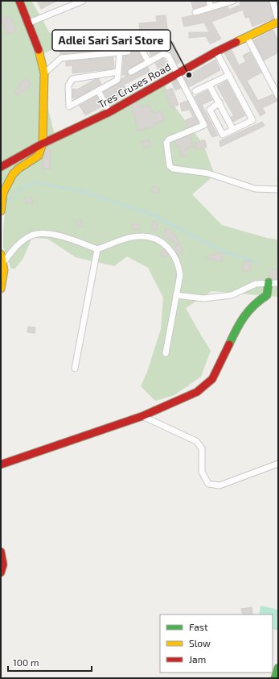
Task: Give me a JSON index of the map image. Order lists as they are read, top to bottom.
{
  "streets": {
    "main road": ["Tres Cruses Road"]
  },
  "places": ["Adlei Sari Sari Store"],
  "legend": ["Fast", "Slow", "Jam"],
  "scale_bar": "100 m"
}
